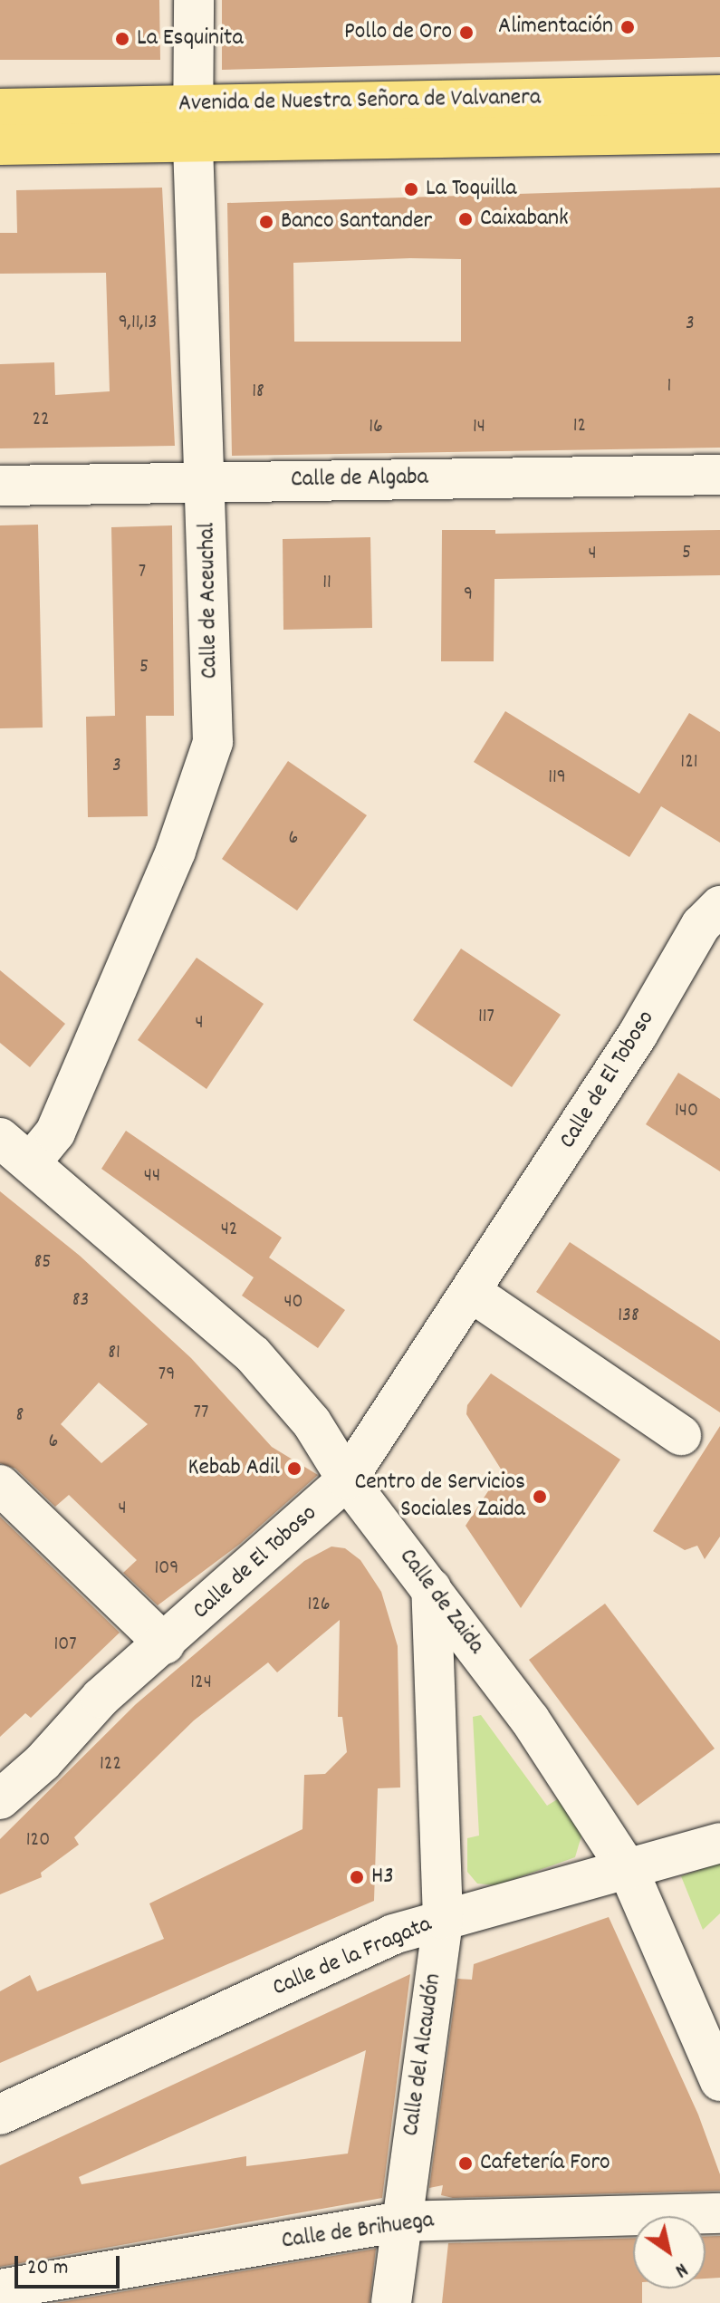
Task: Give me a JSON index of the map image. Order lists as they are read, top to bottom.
{
  "streets": {
    "main road": ["Avenida de Nuestra Señora de Valvanera"],
    "street": [
      "Calle de Algaba",
      "Calle de Aceuchal",
      "Calle de El Toboso",
      "Calle de Zaida",
      "Calle de la Fragata",
      "Calle del Alcaudón",
      "Calle de Brihuega"
    ]
  },
  "crossings": [
    ["Avenida de Nuestra Señora de Valvanera", "Calle de Aceuchal"],
    ["Calle de Algaba", "Calle de Aceuchal"],
    ["Calle de Aceuchal", "Calle de Zaida"],
    ["Calle de El Toboso", "Calle de Zaida"],
    ["Calle de Zaida", "Calle de la Fragata"],
    ["Calle de Zaida", "Calle del Alcaudón"],
    ["Calle de la Fragata", "Calle del Alcaudón"],
    ["Calle del Alcaudón", "Calle de Brihuega"]
  ],
  "places": [
    "Alimentación",
    "Pollo de Oro",
    "La Esquinita",
    "La Toquilla",
    "Caixabank",
    "Banco Santander",
    "Kebab Adil",
    "Centro de Servicios Sociales Zaida",
    "H3",
    "Cafetería Foro"
  ],
  "house_numbers": [
    "9,11,13",
    "3",
    "1",
    "18",
    "22",
    "12",
    "16",
    "14",
    "5",
    "4",
    "7",
    "11",
    "9",
    "5",
    "121",
    "3",
    "119",
    "6",
    "117",
    "4",
    "140",
    "44",
    "42",
    "85",
    "83",
    "40",
    "138",
    "81",
    "79",
    "77",
    "8",
    "6",
    "4",
    "109",
    "126",
    "107",
    "124",
    "122",
    "120"
  ],
  "scale_bar": "20 m",
  "north": "bottom right"
}
